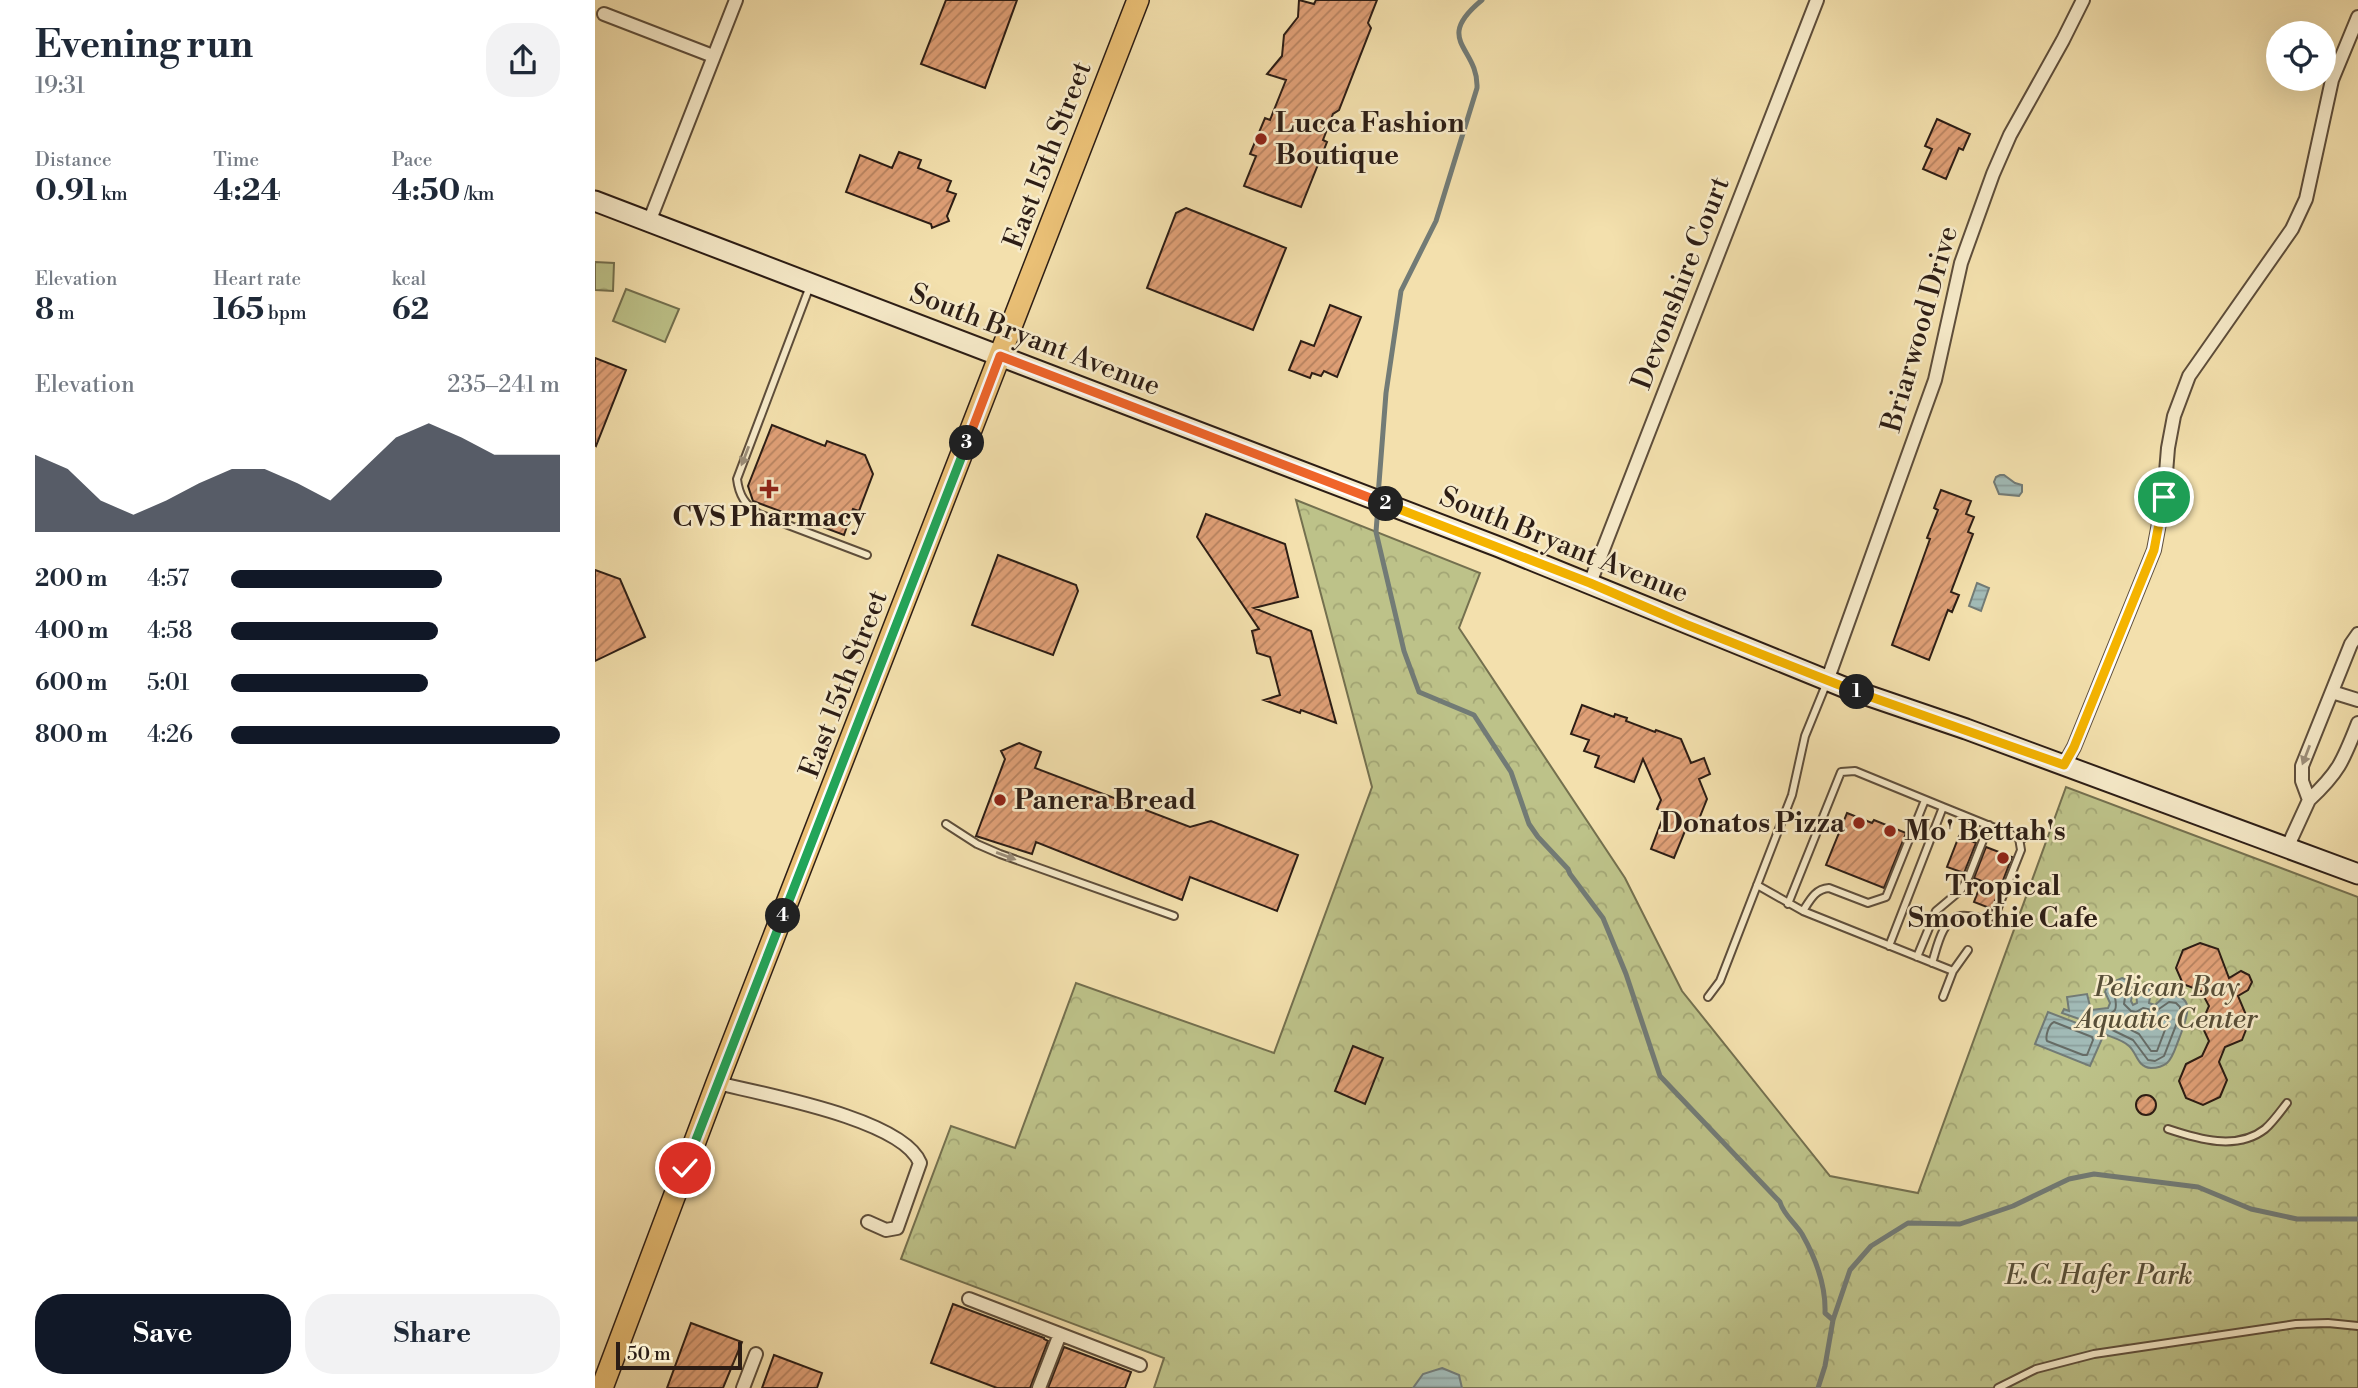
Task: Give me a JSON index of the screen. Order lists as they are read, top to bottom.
{
  "streets": {
    "main road": ["East 15th Street", "South Bryant Avenue"],
    "street": ["Devonshire Court", "Briarwood Drive"]
  },
  "crossings": [
    ["East 15th Street", "South Bryant Avenue"],
    ["Devonshire Court", "South Bryant Avenue"],
    ["Briarwood Drive", "South Bryant Avenue"]
  ],
  "parks": ["Pelican Bay Aquatic Center", "E.C. Hafer Park"],
  "places": {
    "other": [
      "Lucca Fashion Boutique",
      "Panera Bread",
      "Donatos Pizza",
      "Mo' Bettah's",
      "Tropical Smoothie Cafe"
    ],
    "health": ["CVS Pharmacy"]
  },
  "scale_bar": "50 m",
  "page": {
    "heading": ["Evening run", "19:31"],
    "stats": [
      ["Distance", "0.91 km"],
      ["Time", "4:24"],
      ["Pace", "4:50 /km"],
      ["Elevation", "8 m"],
      ["Heart rate", "165 bpm"],
      ["kcal", "62"]
    ],
    "chart": ["Elevation", "235–241 m"],
    "pins": [
      "3",
      "2",
      "1",
      "4"
    ],
    "list": [
      {
        "name": "200 m",
        "note": "4:57"
      },
      {
        "name": "400 m",
        "note": "4:58"
      },
      {
        "name": "600 m",
        "note": "5:01"
      },
      {
        "name": "800 m",
        "note": "4:26"
      }
    ],
    "buttons": ["Save", "Share"],
    "scale": "50 m"
  }
}
